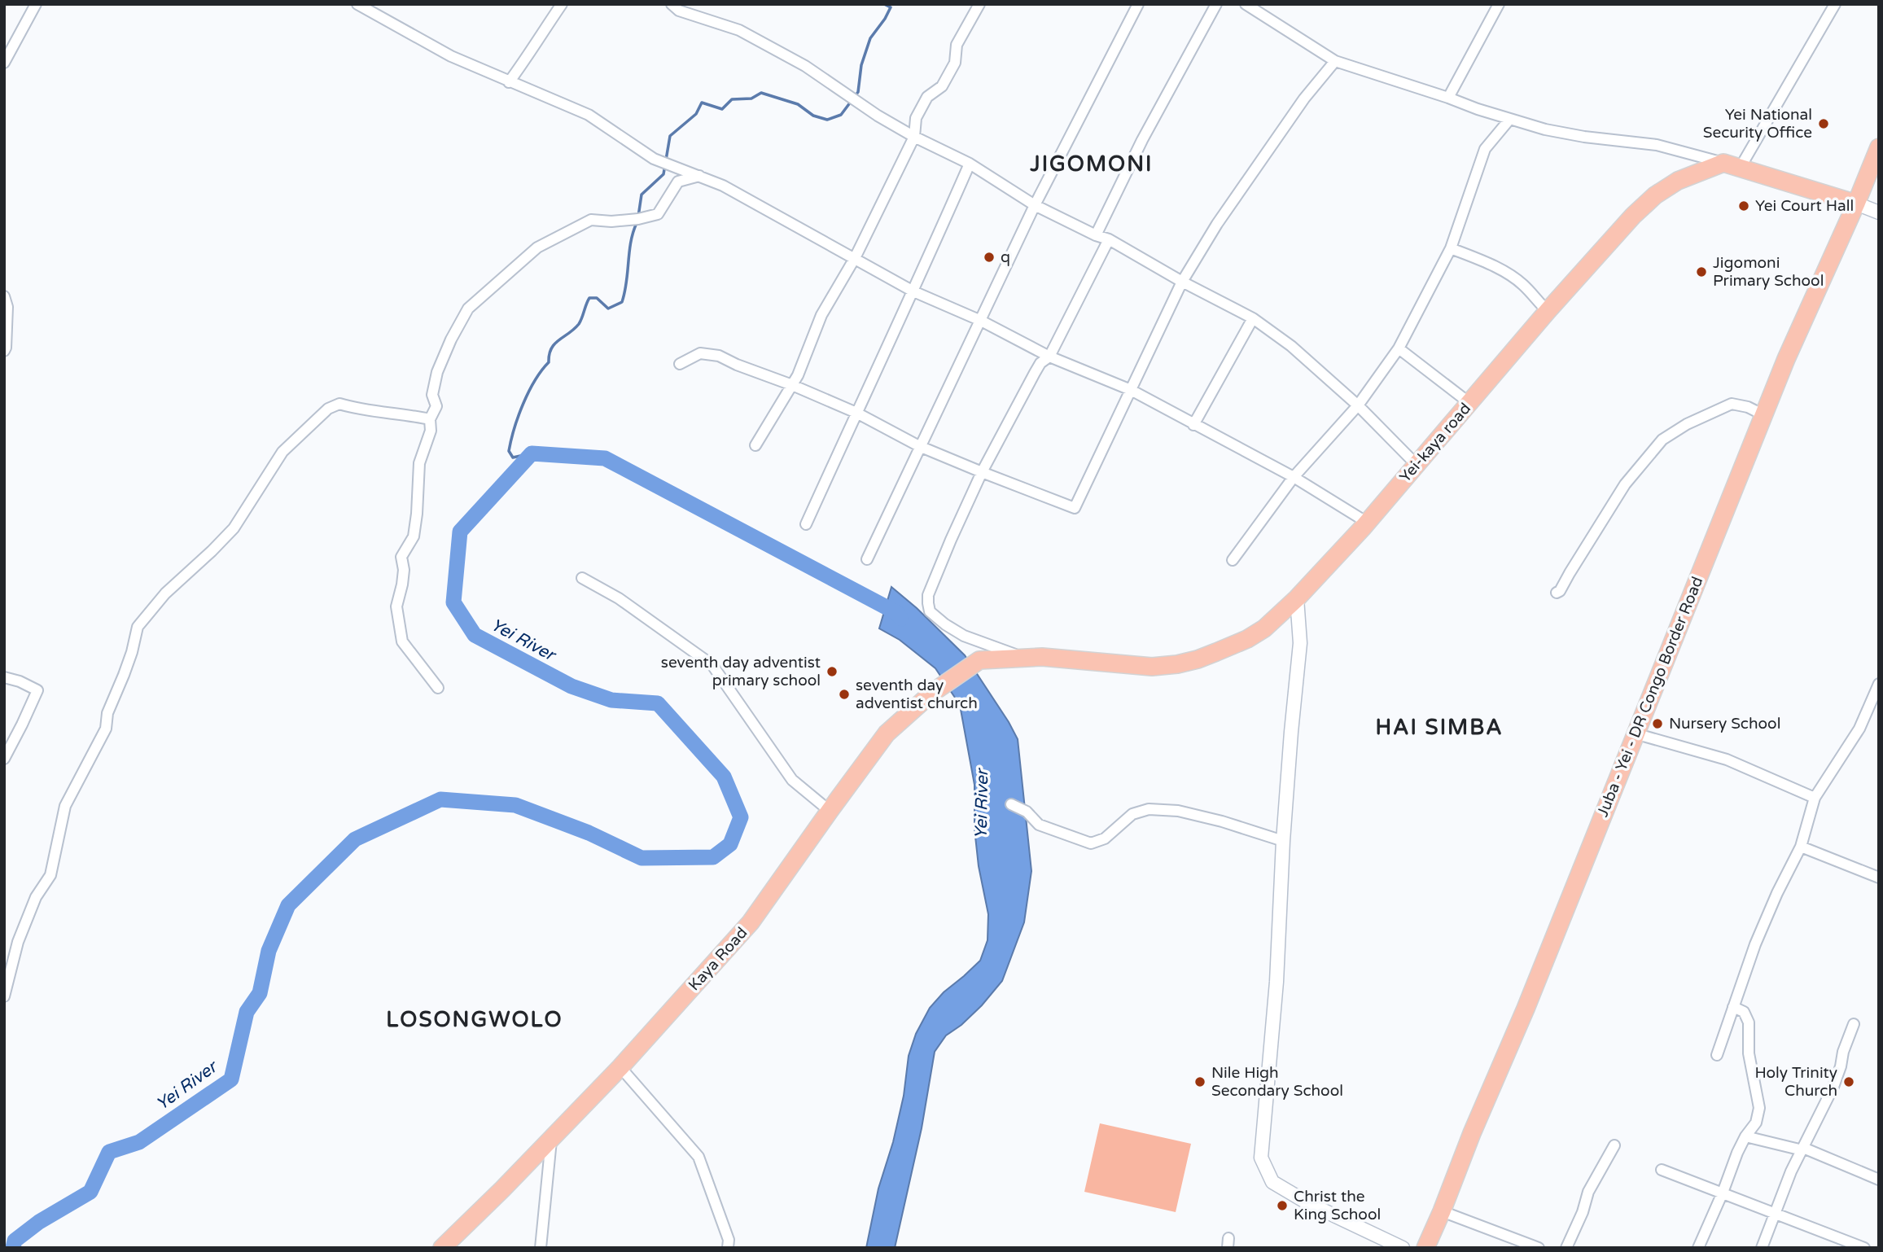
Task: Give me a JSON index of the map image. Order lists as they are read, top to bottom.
{
  "streets": {
    "main road": ["Yei-kaya road", "Juba - Yei - DR Congo Border Road", "Kaya Road"]
  },
  "crossings": [
    ["Yei-kaya road", "Kaya Road"]
  ],
  "districts": ["JIGOMONI", "HAI SIMBA", "LOSONGWOLO"],
  "water": ["Yei River"],
  "places": [
    "Yei National Security Office",
    "Yei Court Hall",
    "q",
    "Jigomoni Primary School",
    "seventh day adventist primary school",
    "seventh day adventist church",
    "Nursery School",
    "Nile High Secondary School",
    "Holy Trinity Church",
    "Christ the King School"
  ]
}
